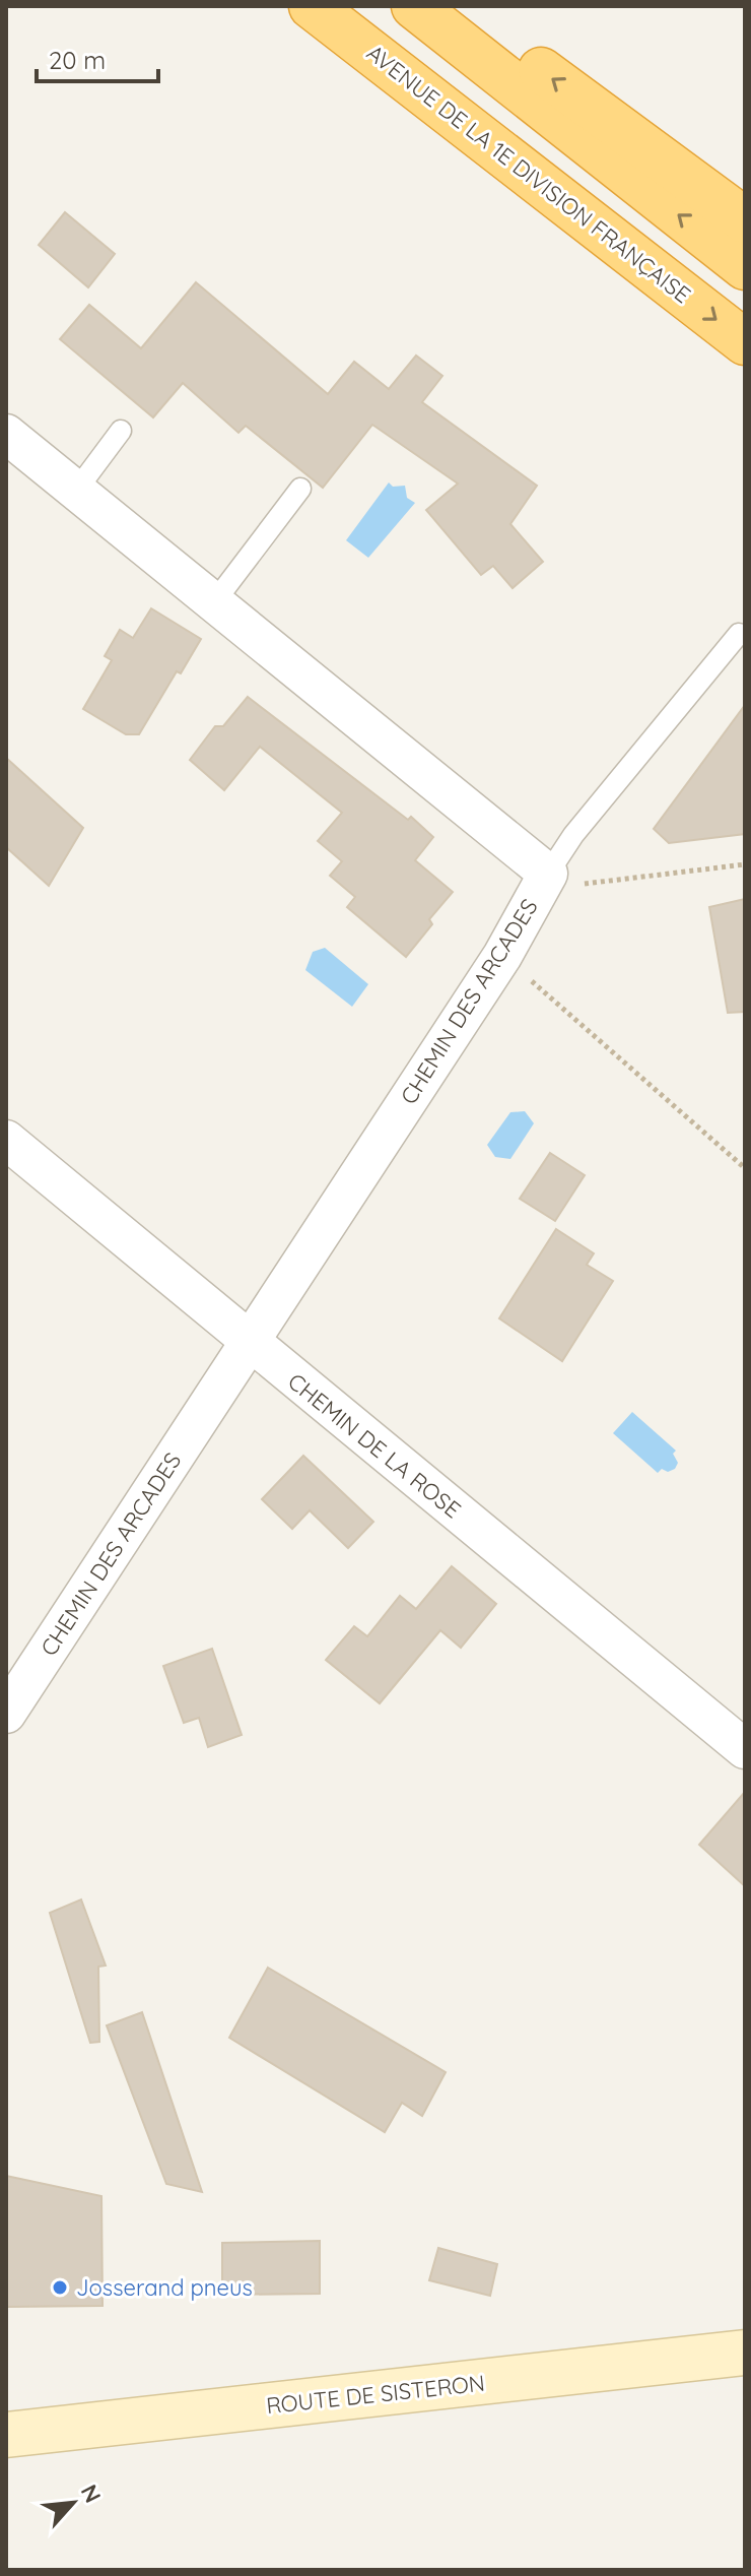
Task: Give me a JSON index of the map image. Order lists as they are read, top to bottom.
{
  "streets": {
    "highway": ["AVENUE DE LA 1E DIVISION FRANÇAISE"],
    "main road": ["ROUTE DE SISTERON"],
    "street": ["CHEMIN DES ARCADES", "CHEMIN DE LA ROSE"]
  },
  "crossings": [
    ["CHEMIN DES ARCADES", "CHEMIN DE LA ROSE"]
  ],
  "places": ["Josserand pneus"],
  "scale_bar": "20 m",
  "north": "top right"
}
